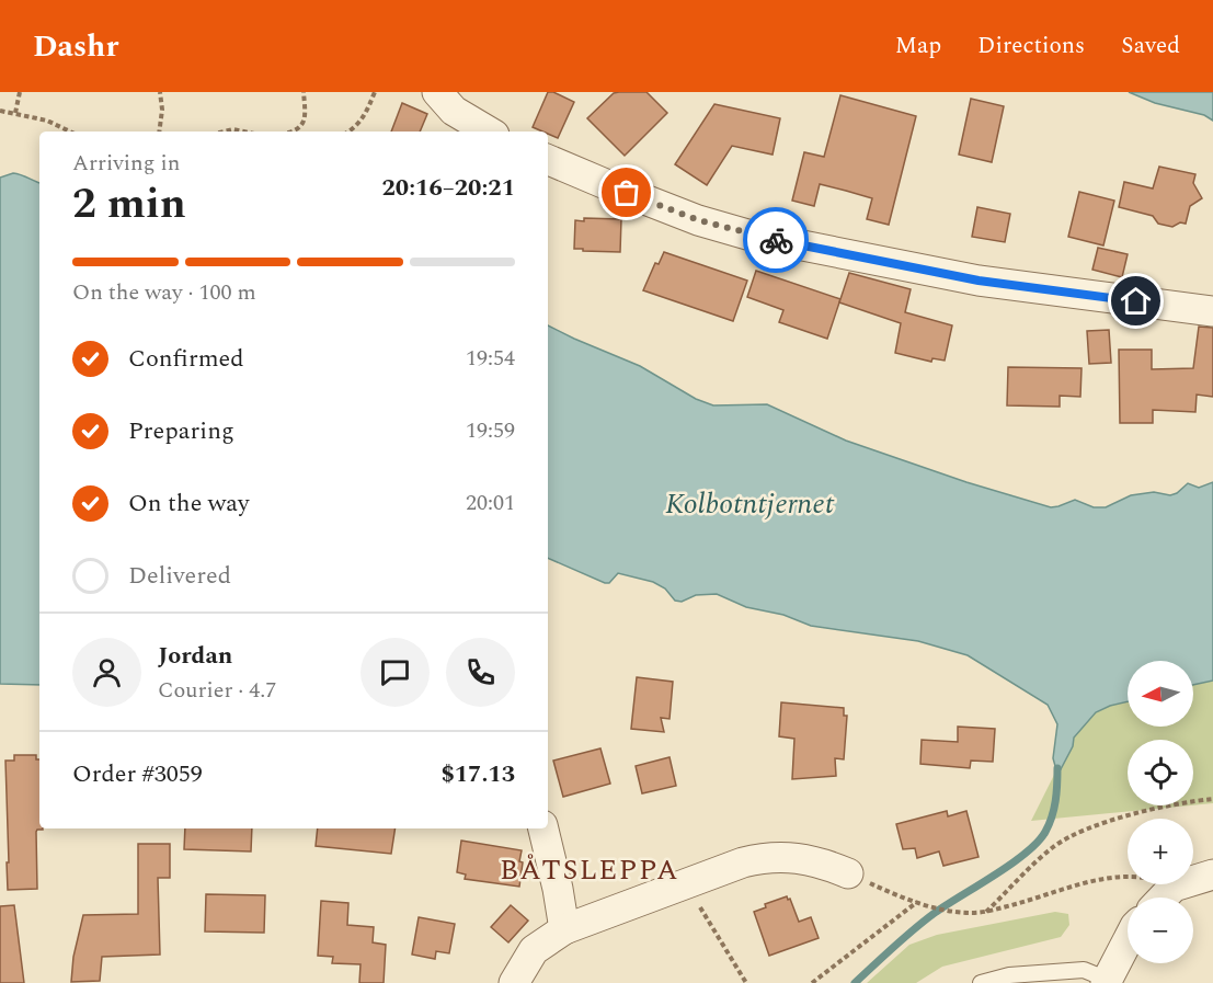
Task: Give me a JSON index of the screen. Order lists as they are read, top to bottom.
{
  "districts": ["BÅTSLEPPA"],
  "water": ["Kolbotntjernet"],
  "north": "left",
  "page": {
    "header": "Dashr",
    "nav": ["Map", "Directions", "Saved"],
    "heading": ["2 min", "Arriving in", "20:16–20:21"],
    "panel": [
      "Jordan",
      "Courier · 4.7",
      "Order #3059",
      "$17.13"
    ],
    "bar": "On the way · 100 m",
    "list": [
      ["Confirmed", "19:54"],
      ["Preparing", "19:59"],
      ["On the way", "20:01"],
      "Delivered"
    ],
    "map_buttons": ["+", "−"]
  }
}
